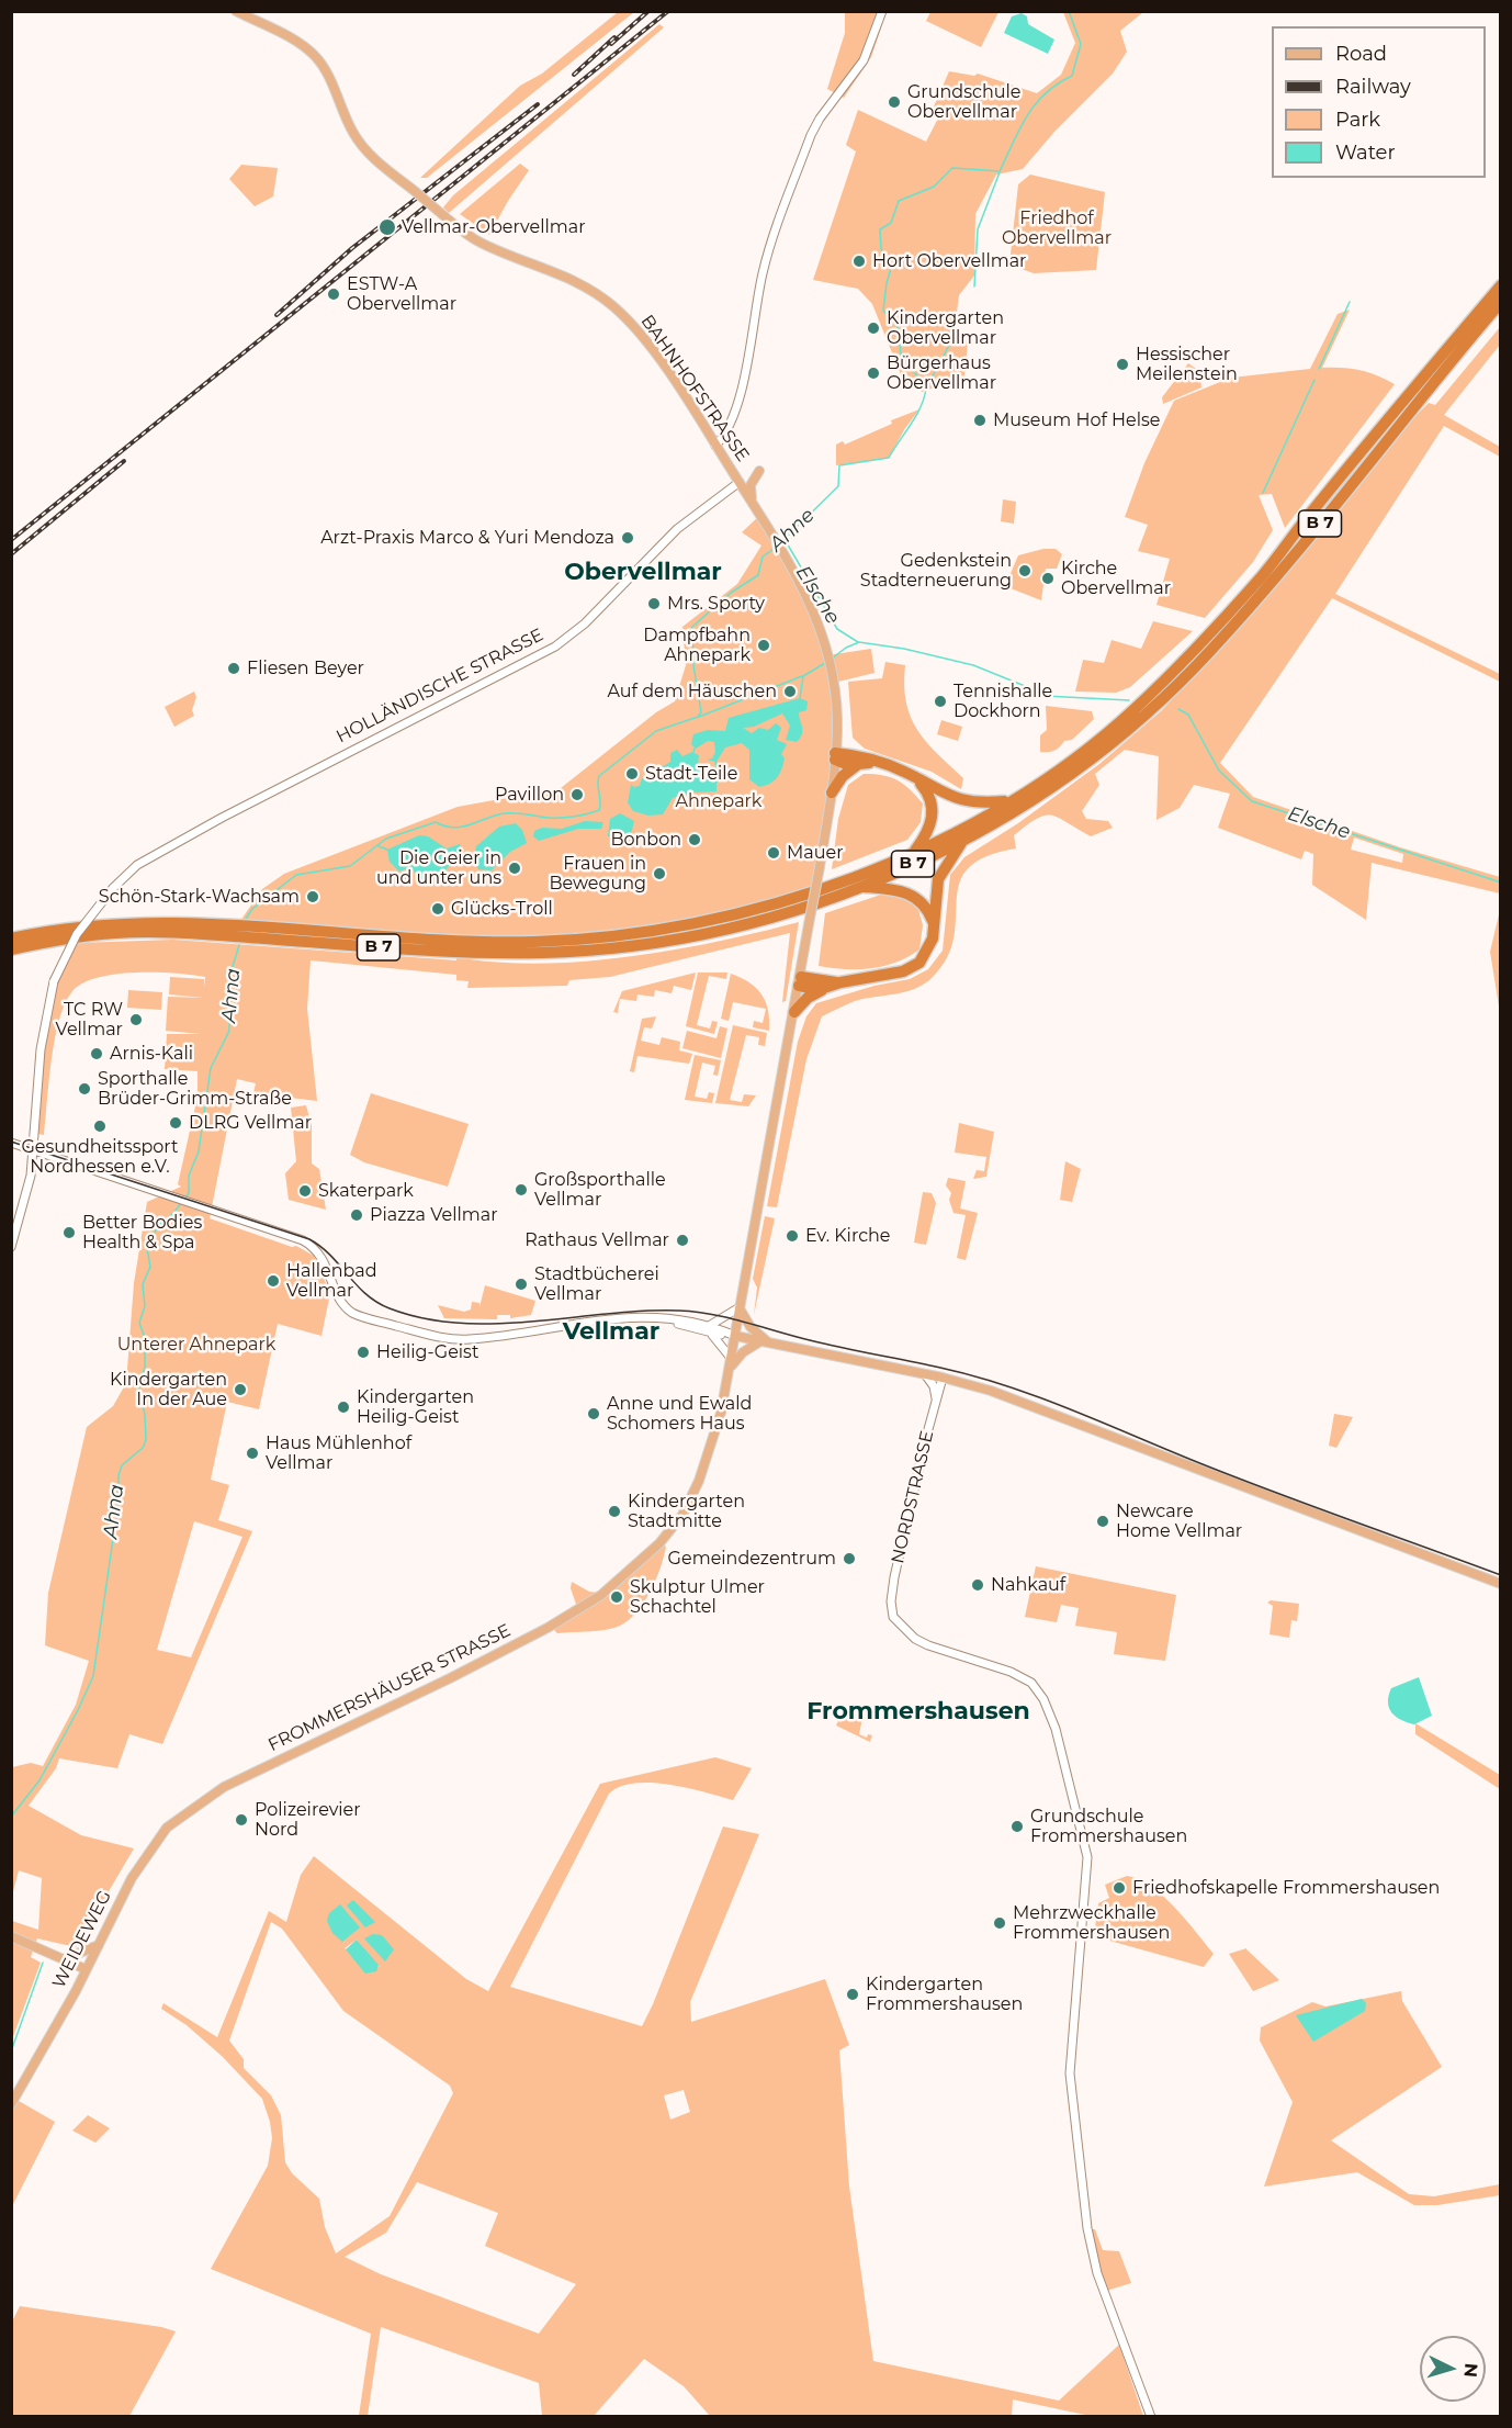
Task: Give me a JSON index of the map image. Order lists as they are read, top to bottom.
{
  "streets": {
    "highway": ["B 7"],
    "main road": ["BAHNHOFSTRASSE", "FROMMERSHÄUSER STRASSE", "WEIDEWEG"],
    "street": ["HOLLÄNDISCHE STRASSE", "NORDSTRASSE"]
  },
  "crossings": [
    ["BAHNHOFSTRASSE", "HOLLÄNDISCHE STRASSE"],
    ["BAHNHOFSTRASSE", "FROMMERSHÄUSER STRASSE"],
    ["FROMMERSHÄUSER STRASSE", "WEIDEWEG"]
  ],
  "districts": ["Obervellmar", "Vellmar", "Frommershausen"],
  "water": ["Ahne", "Elsche", "Ahna"],
  "parks": ["Friedhof Obervellmar", "Ahnepark", "Unterer Ahnepark"],
  "places": [
    "Grundschule Obervellmar",
    "Vellmar-Obervellmar",
    "Hort Obervellmar",
    "ESTW-A Obervellmar",
    "Kindergarten Obervellmar",
    "Hessischer Meilenstein",
    "Bürgerhaus Obervellmar",
    "Museum Hof Helse",
    "Arzt-Praxis Marco & Yuri Mendoza",
    "Gedenkstein Stadterneuerung",
    "Kirche Obervellmar",
    "Mrs. Sporty",
    "Dampfbahn Ahnepark",
    "Fliesen Beyer",
    "Auf dem Häuschen",
    "Tennishalle Dockhorn",
    "Stadt-Teile",
    "Pavillon",
    "Bonbon",
    "Mauer",
    "Die Geier in und unter uns",
    "Frauen in Bewegung",
    "Schön-Stark-Wachsam",
    "Glücks-Troll",
    "TC RW Vellmar",
    "Arnis-Kali",
    "Sporthalle Brüder-Grimm-Straße",
    "DLRG Vellmar",
    "Gesundheitssport Nordhessen e.V.",
    "Großsporthalle Vellmar",
    "Skaterpark",
    "Piazza Vellmar",
    "Better Bodies Health & Spa",
    "Ev. Kirche",
    "Rathaus Vellmar",
    "Hallenbad Vellmar",
    "Stadtbücherei Vellmar",
    "Heilig-Geist",
    "Kindergarten In der Aue",
    "Kindergarten Heilig-Geist",
    "Anne und Ewald Schomers Haus",
    "Haus Mühlenhof Vellmar",
    "Kindergarten Stadtmitte",
    "Newcare Home Vellmar",
    "Gemeindezentrum",
    "Nahkauf",
    "Skulptur Ulmer Schachtel",
    "Polizeirevier Nord",
    "Grundschule Frommershausen",
    "Friedhofskapelle Frommershausen",
    "Mehrzweckhalle Frommershausen",
    "Kindergarten Frommershausen"
  ],
  "legend": [
    "Road",
    "Railway",
    "Park",
    "Water"
  ],
  "north": "right"
}
